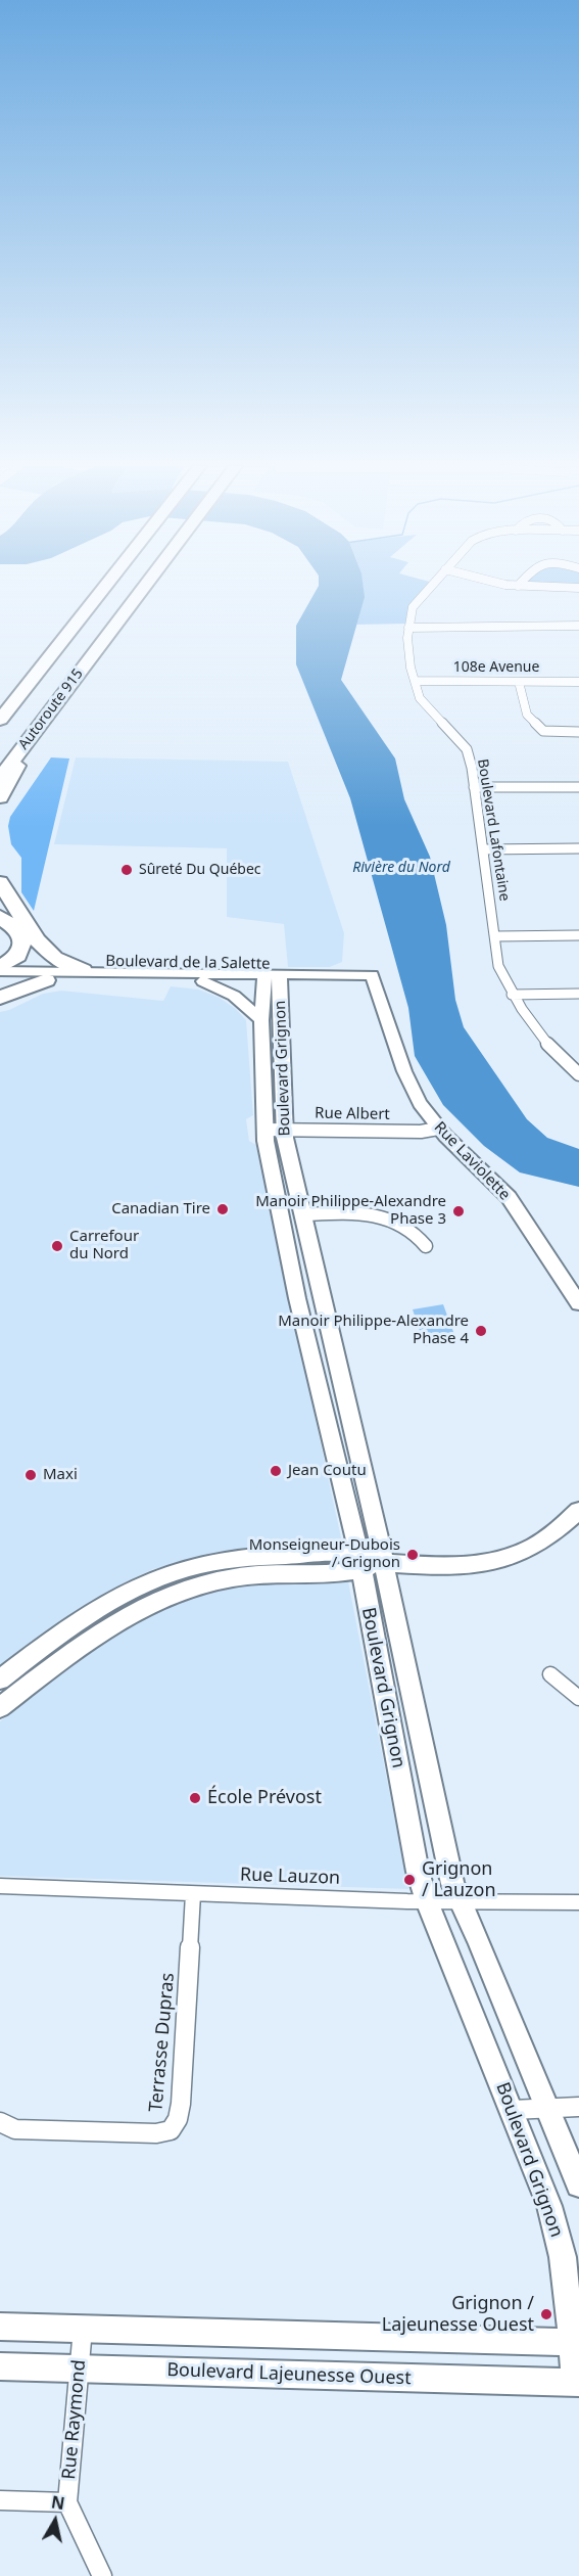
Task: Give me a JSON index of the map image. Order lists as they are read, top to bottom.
{
  "streets": {
    "highway": ["Autoroute 915"],
    "street": [
      "108e Avenue",
      "Boulevard Lafontaine",
      "Boulevard de la Salette",
      "Boulevard Grignon",
      "Rue Albert",
      "Rue Laviolette",
      "Rue Lauzon",
      "Terrasse Dupras",
      "Boulevard Lajeunesse Ouest",
      "Rue Raymond"
    ]
  },
  "crossings": [
    ["108e Avenue", "Boulevard Lafontaine"],
    ["Boulevard de la Salette", "Boulevard Grignon"],
    ["Boulevard de la Salette", "Rue Laviolette"],
    ["Boulevard Grignon", "Rue Albert"],
    ["Boulevard Grignon", "Rue Lauzon"],
    ["Boulevard Grignon", "Boulevard Lajeunesse Ouest"],
    ["Rue Albert", "Rue Laviolette"],
    ["Rue Lauzon", "Terrasse Dupras"],
    ["Boulevard Lajeunesse Ouest", "Rue Raymond"]
  ],
  "water": ["Rivière du Nord"],
  "places": [
    "Sûreté Du Québec",
    "Canadian Tire",
    "Manoir Philippe-Alexandre Phase 3",
    "Carrefour du Nord",
    "Manoir Philippe-Alexandre Phase 4",
    "Jean Coutu",
    "Maxi",
    "Monseigneur-Dubois / Grignon",
    "École Prévost",
    "Grignon / Lauzon",
    "Grignon / Lajeunesse Ouest"
  ],
  "north": "top"
}
